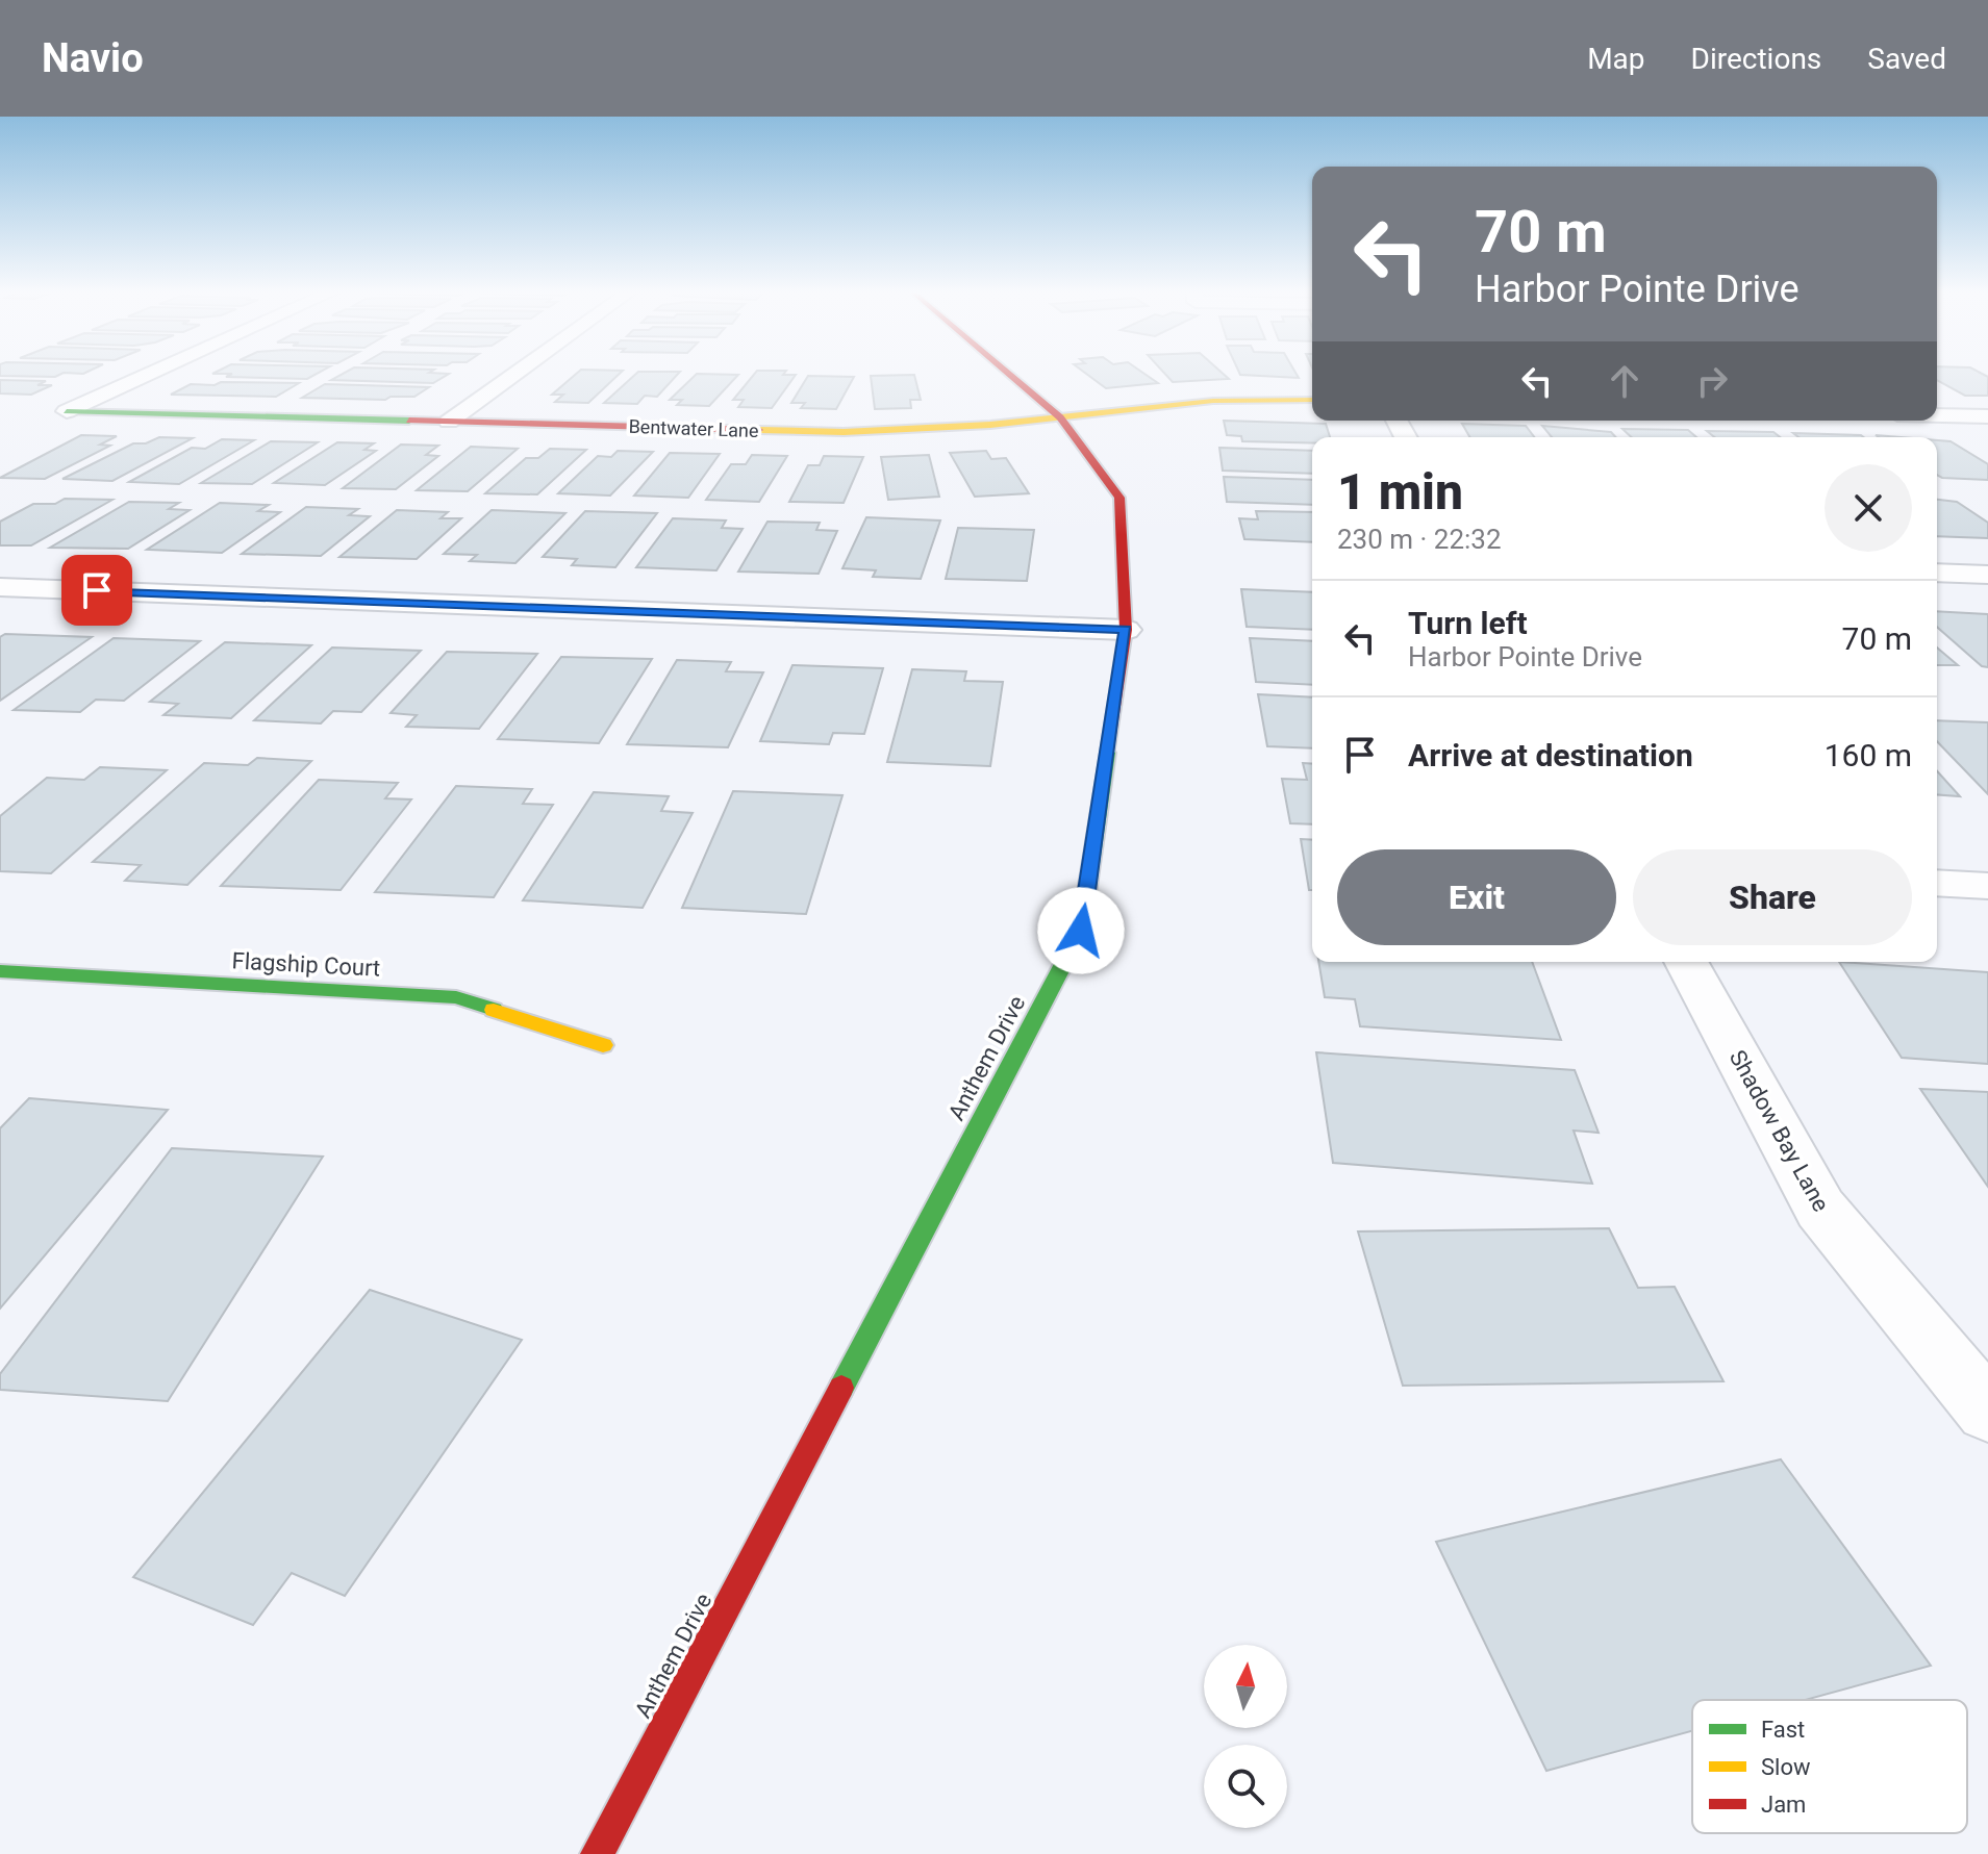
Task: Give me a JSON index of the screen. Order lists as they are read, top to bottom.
{
  "streets": {
    "street": [
      "Bentwater Lane",
      "Flagship Court",
      "Anthem Drive",
      "Shadow Bay Lane"
    ]
  },
  "crossings": [
    ["Bentwater Lane", "Anthem Drive"]
  ],
  "legend": ["Fast", "Slow", "Jam"],
  "north": "top",
  "page": {
    "header": "Navio",
    "nav": ["Map", "Directions", "Saved"],
    "turn": ["70 m", "Harbor Pointe Drive"],
    "heading": ["1 min", "230 m · 22:32"],
    "list": [
      {
        "name": "Turn left",
        "note": "Harbor Pointe Drive",
        "value": "70 m"
      },
      {
        "name": "Arrive at destination",
        "value": "160 m"
      }
    ],
    "buttons": ["Exit", "Share"]
  }
}
